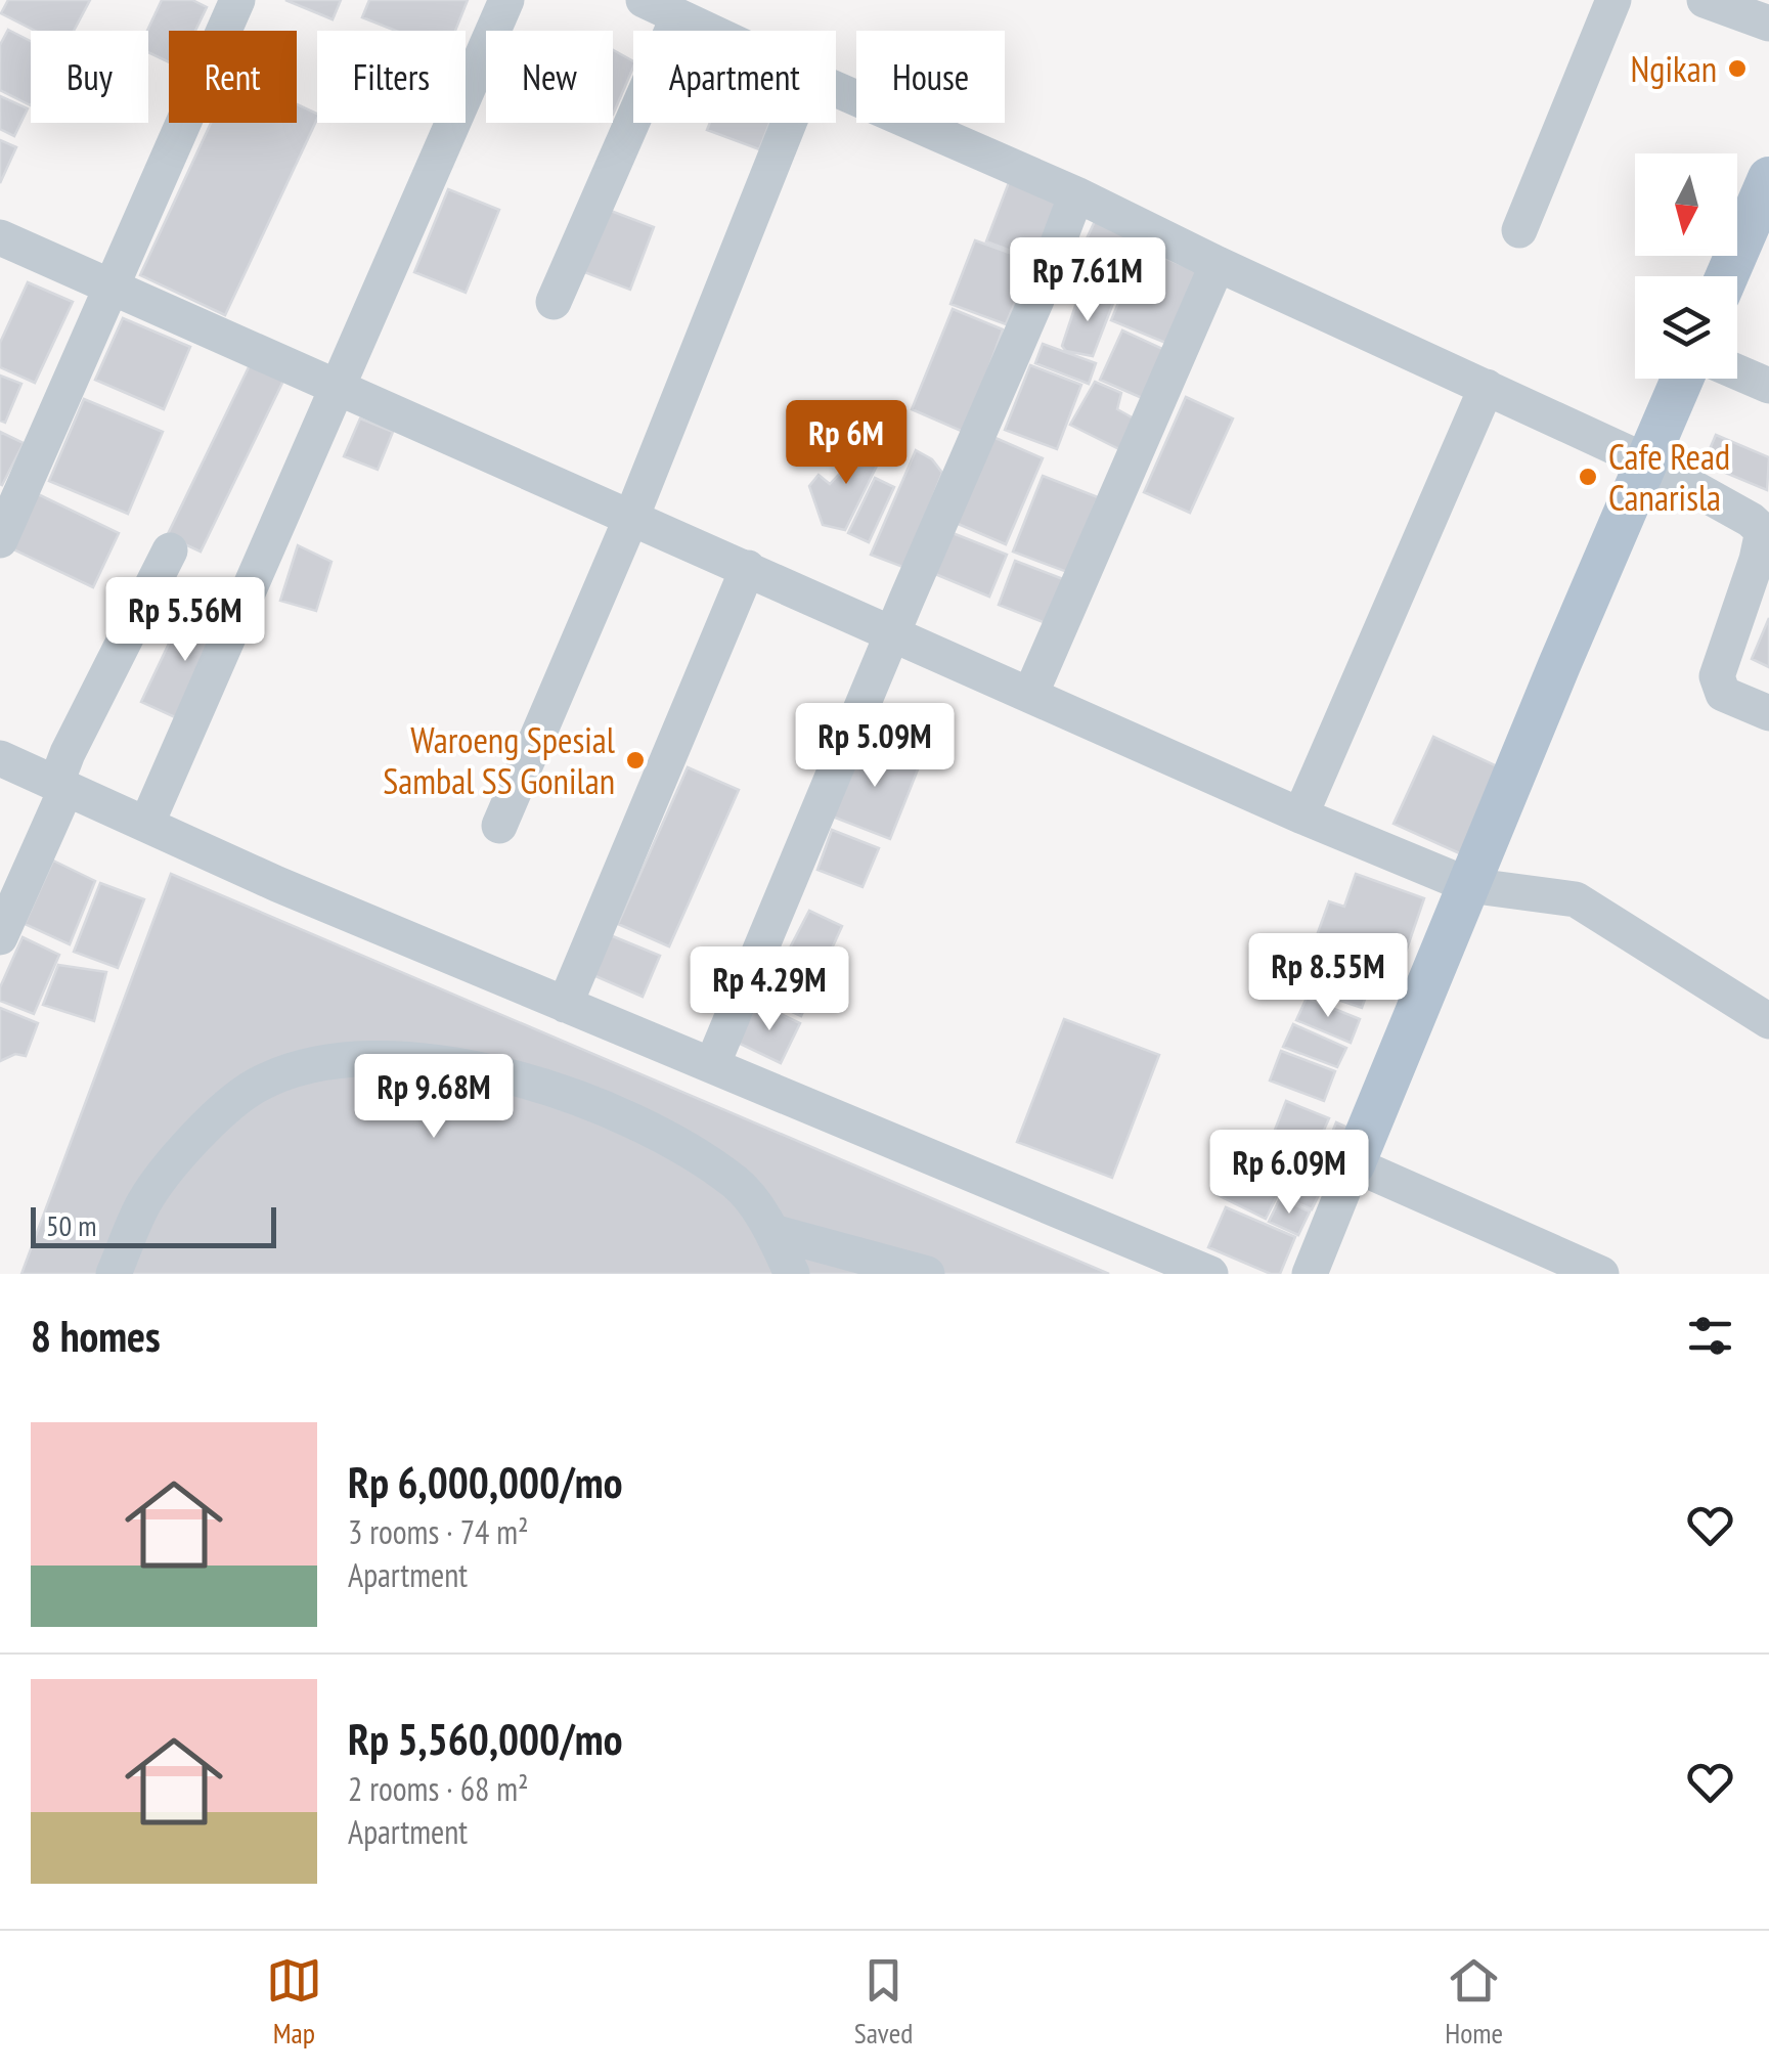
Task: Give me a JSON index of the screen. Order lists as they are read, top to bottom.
{
  "places": ["Ngikan", "Cafe Read Canarisla", "Waroeng Spesial Sambal SS Gonilan"],
  "scale_bar": "50 m",
  "north": "bottom",
  "page": {
    "chip": [
      "Buy",
      "Rent",
      "Filters",
      "New",
      "Apartment",
      "House"
    ],
    "price": [
      "Rp 7.61M",
      "Rp 6M",
      "Rp 5.56M",
      "Rp 5.09M",
      "Rp 8.55M",
      "Rp 4.29M",
      "Rp 9.68M",
      "Rp 6.09M"
    ],
    "scale": "50 m",
    "heading": "8 homes",
    "list": [
      {
        "name": "Rp 6,000,000/mo",
        "note": "3 rooms · 74 m² · Apartment"
      },
      {
        "name": "Rp 5,560,000/mo",
        "note": "2 rooms · 68 m² · Apartment"
      }
    ],
    "tabs": ["Map", "Saved", "Home"]
  }
}
